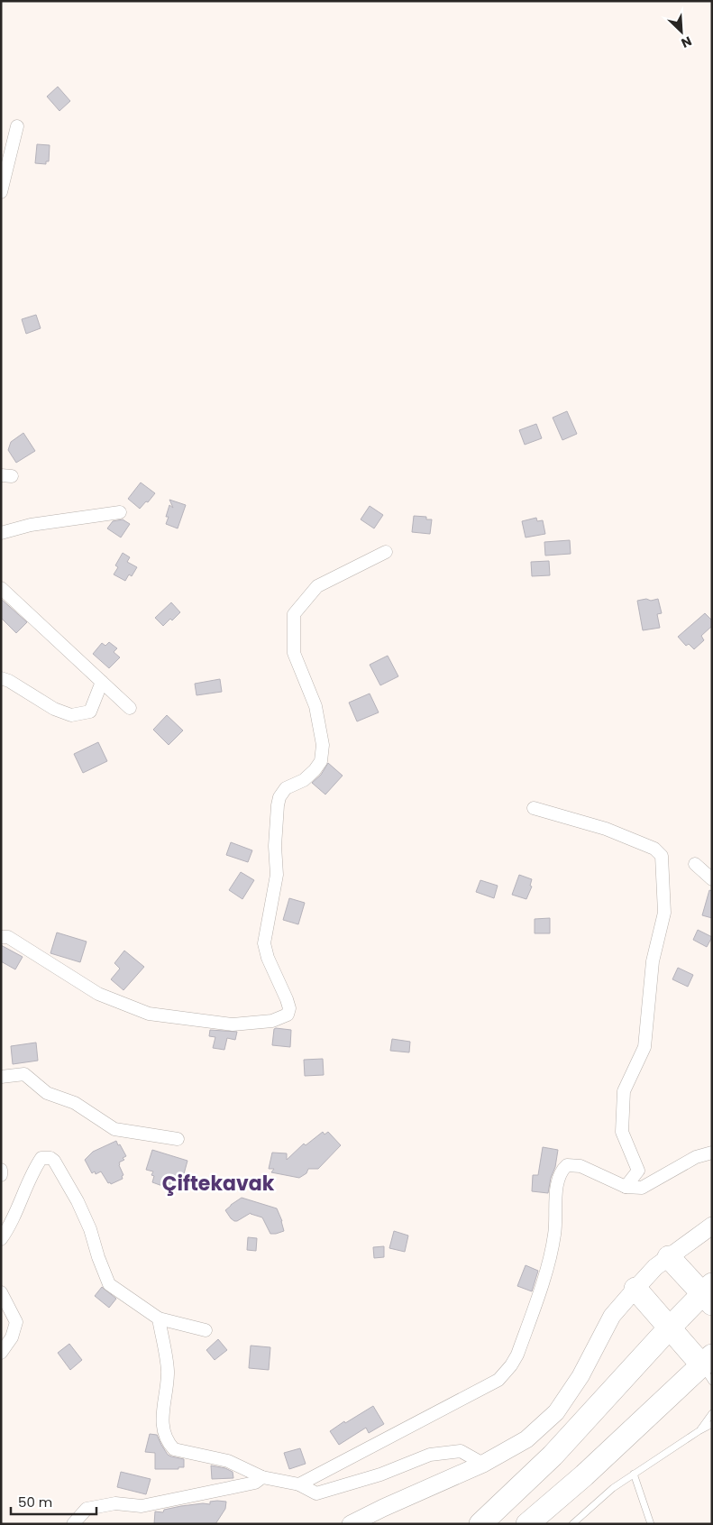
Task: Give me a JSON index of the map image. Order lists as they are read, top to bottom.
{
  "districts": ["Çiftekavak"],
  "scale_bar": "50 m",
  "north": "bottom right"
}
